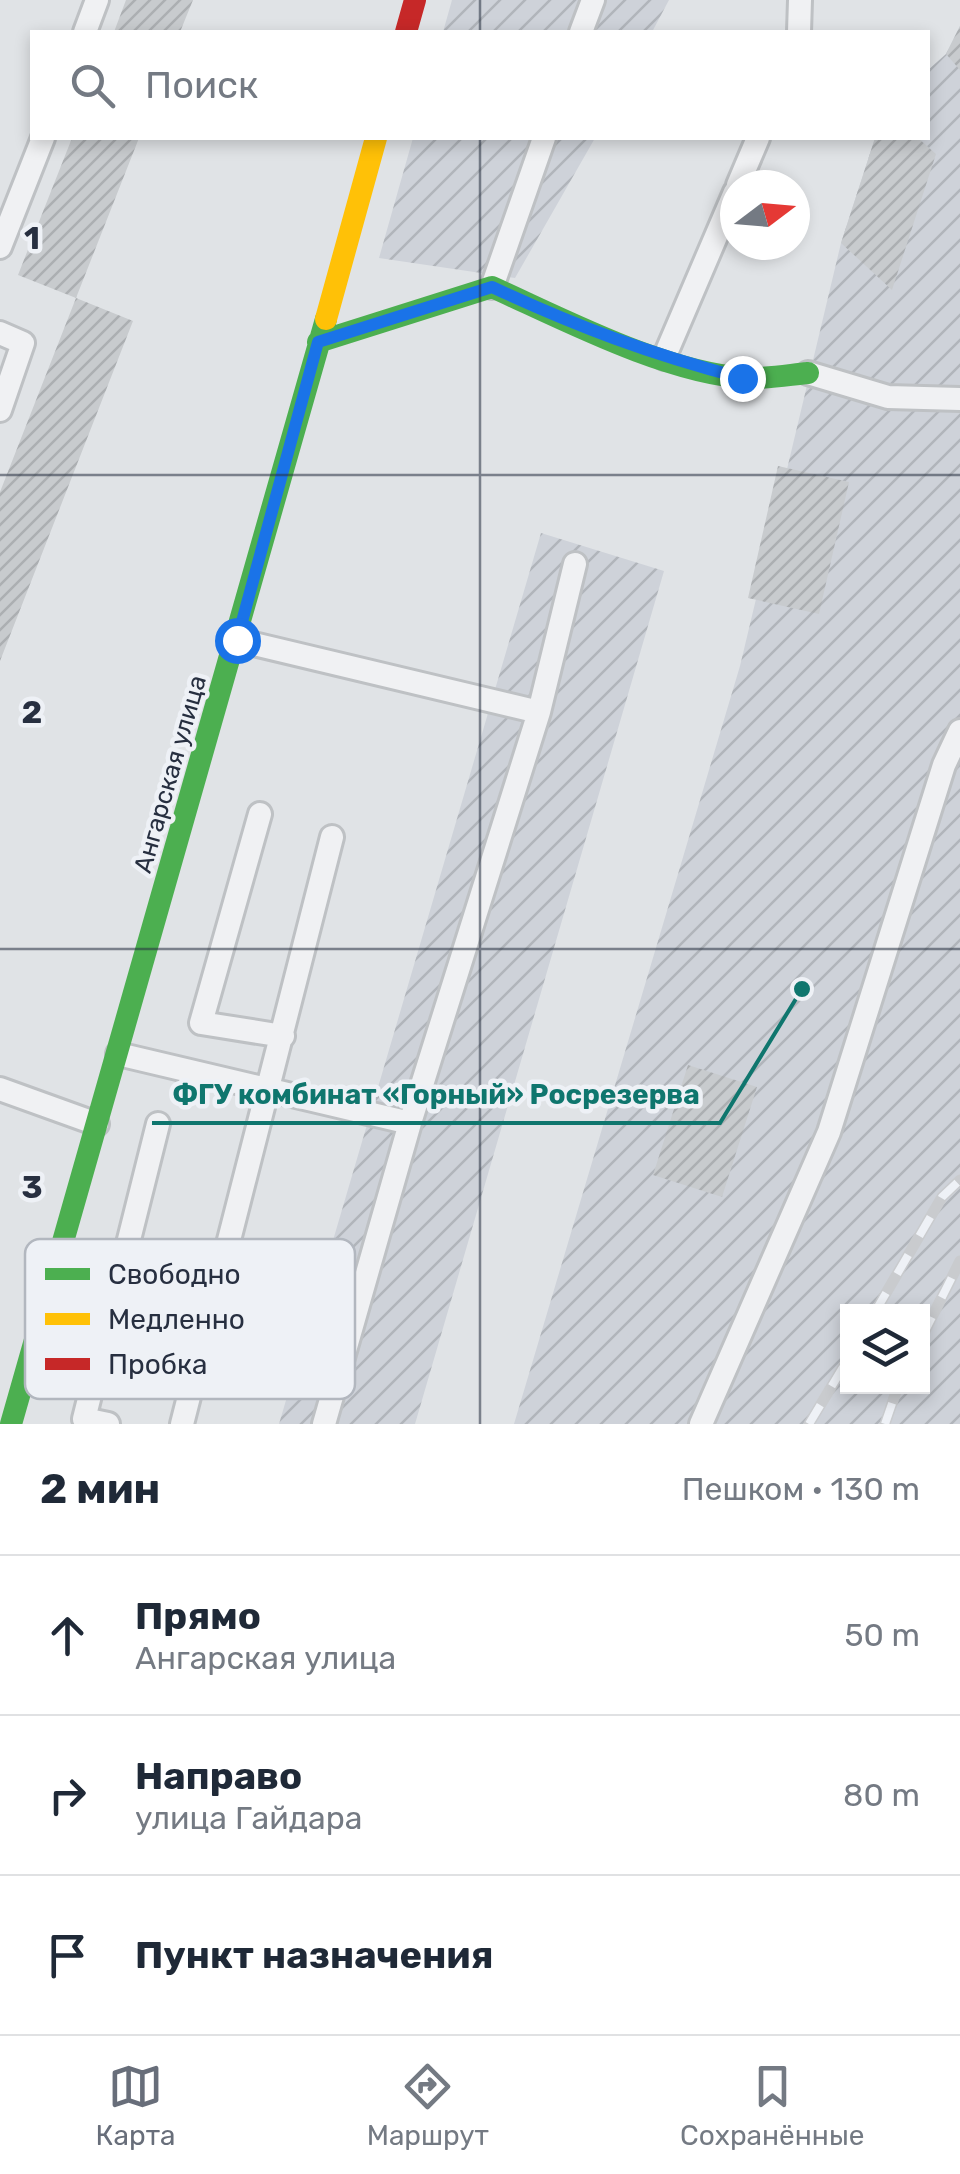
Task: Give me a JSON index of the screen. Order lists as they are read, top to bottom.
{
  "streets": {
    "street": ["Ангарская улица"]
  },
  "places": ["ФГУ комбинат «Горный» Росрезерва"],
  "legend": ["Свободно", "Медленно", "Пробка"],
  "north": "right",
  "page": {
    "search": "Поиск",
    "heading": ["2 мин", "Пешком · 130 m"],
    "list": [
      ["Прямо", "Ангарская улица", "50 m"],
      ["Направо", "улица Гайдара", "80 m"],
      "Пункт назначения"
    ],
    "nav": ["Карта", "Маршрут", "Сохранённые"]
  },
  "grid": {
    "rows": ["1", "2", "3"]
  }
}
